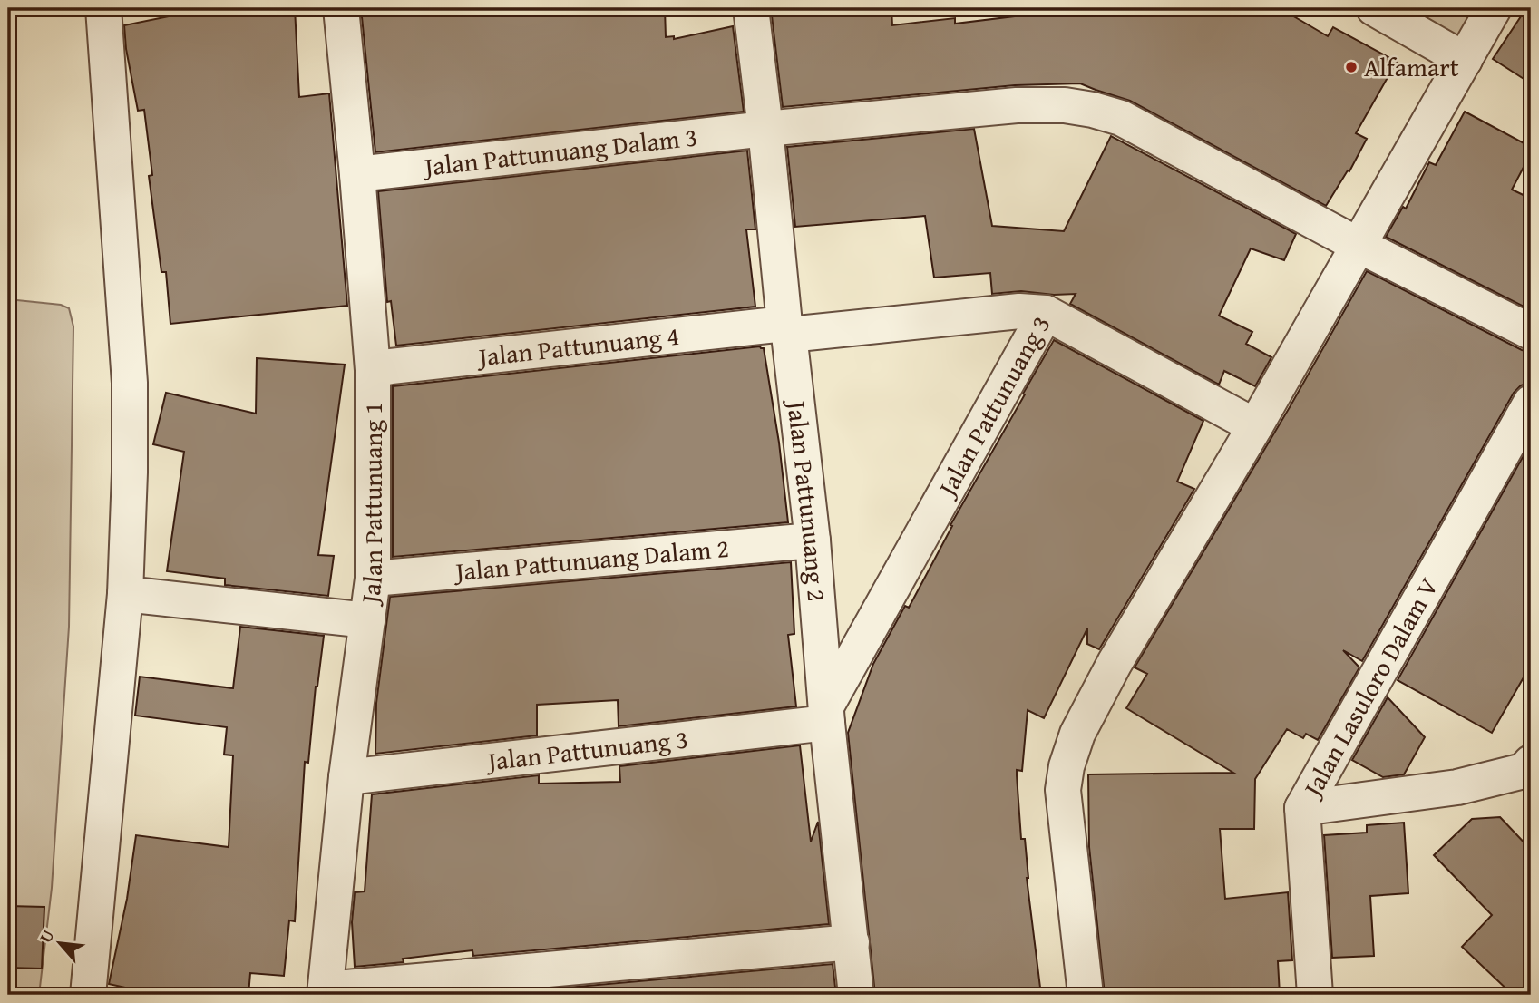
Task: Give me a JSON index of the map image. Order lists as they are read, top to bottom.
{
  "streets": {
    "street": [
      "Jalan Pattunuang Dalam 3",
      "Jalan Pattunuang 4",
      "Jalan Pattunuang 3",
      "Jalan Pattunuang 2",
      "Jalan Pattunuang 1",
      "Jalan Pattunuang Dalam 2",
      "Jalan Lasuloro Dalam V"
    ]
  },
  "crossings": [
    ["Jalan Pattunuang Dalam 3", "Jalan Pattunuang 2"],
    ["Jalan Pattunuang Dalam 3", "Jalan Pattunuang 1"],
    ["Jalan Pattunuang 4", "Jalan Pattunuang 3"],
    ["Jalan Pattunuang 4", "Jalan Pattunuang 2"],
    ["Jalan Pattunuang 4", "Jalan Pattunuang 1"],
    ["Jalan Pattunuang 3", "Jalan Pattunuang 2"],
    ["Jalan Pattunuang 3", "Jalan Pattunuang 1"],
    ["Jalan Pattunuang 2", "Jalan Pattunuang Dalam 2"],
    ["Jalan Pattunuang 1", "Jalan Pattunuang Dalam 2"]
  ],
  "places": ["Alfamart"],
  "north": "top left"
}
